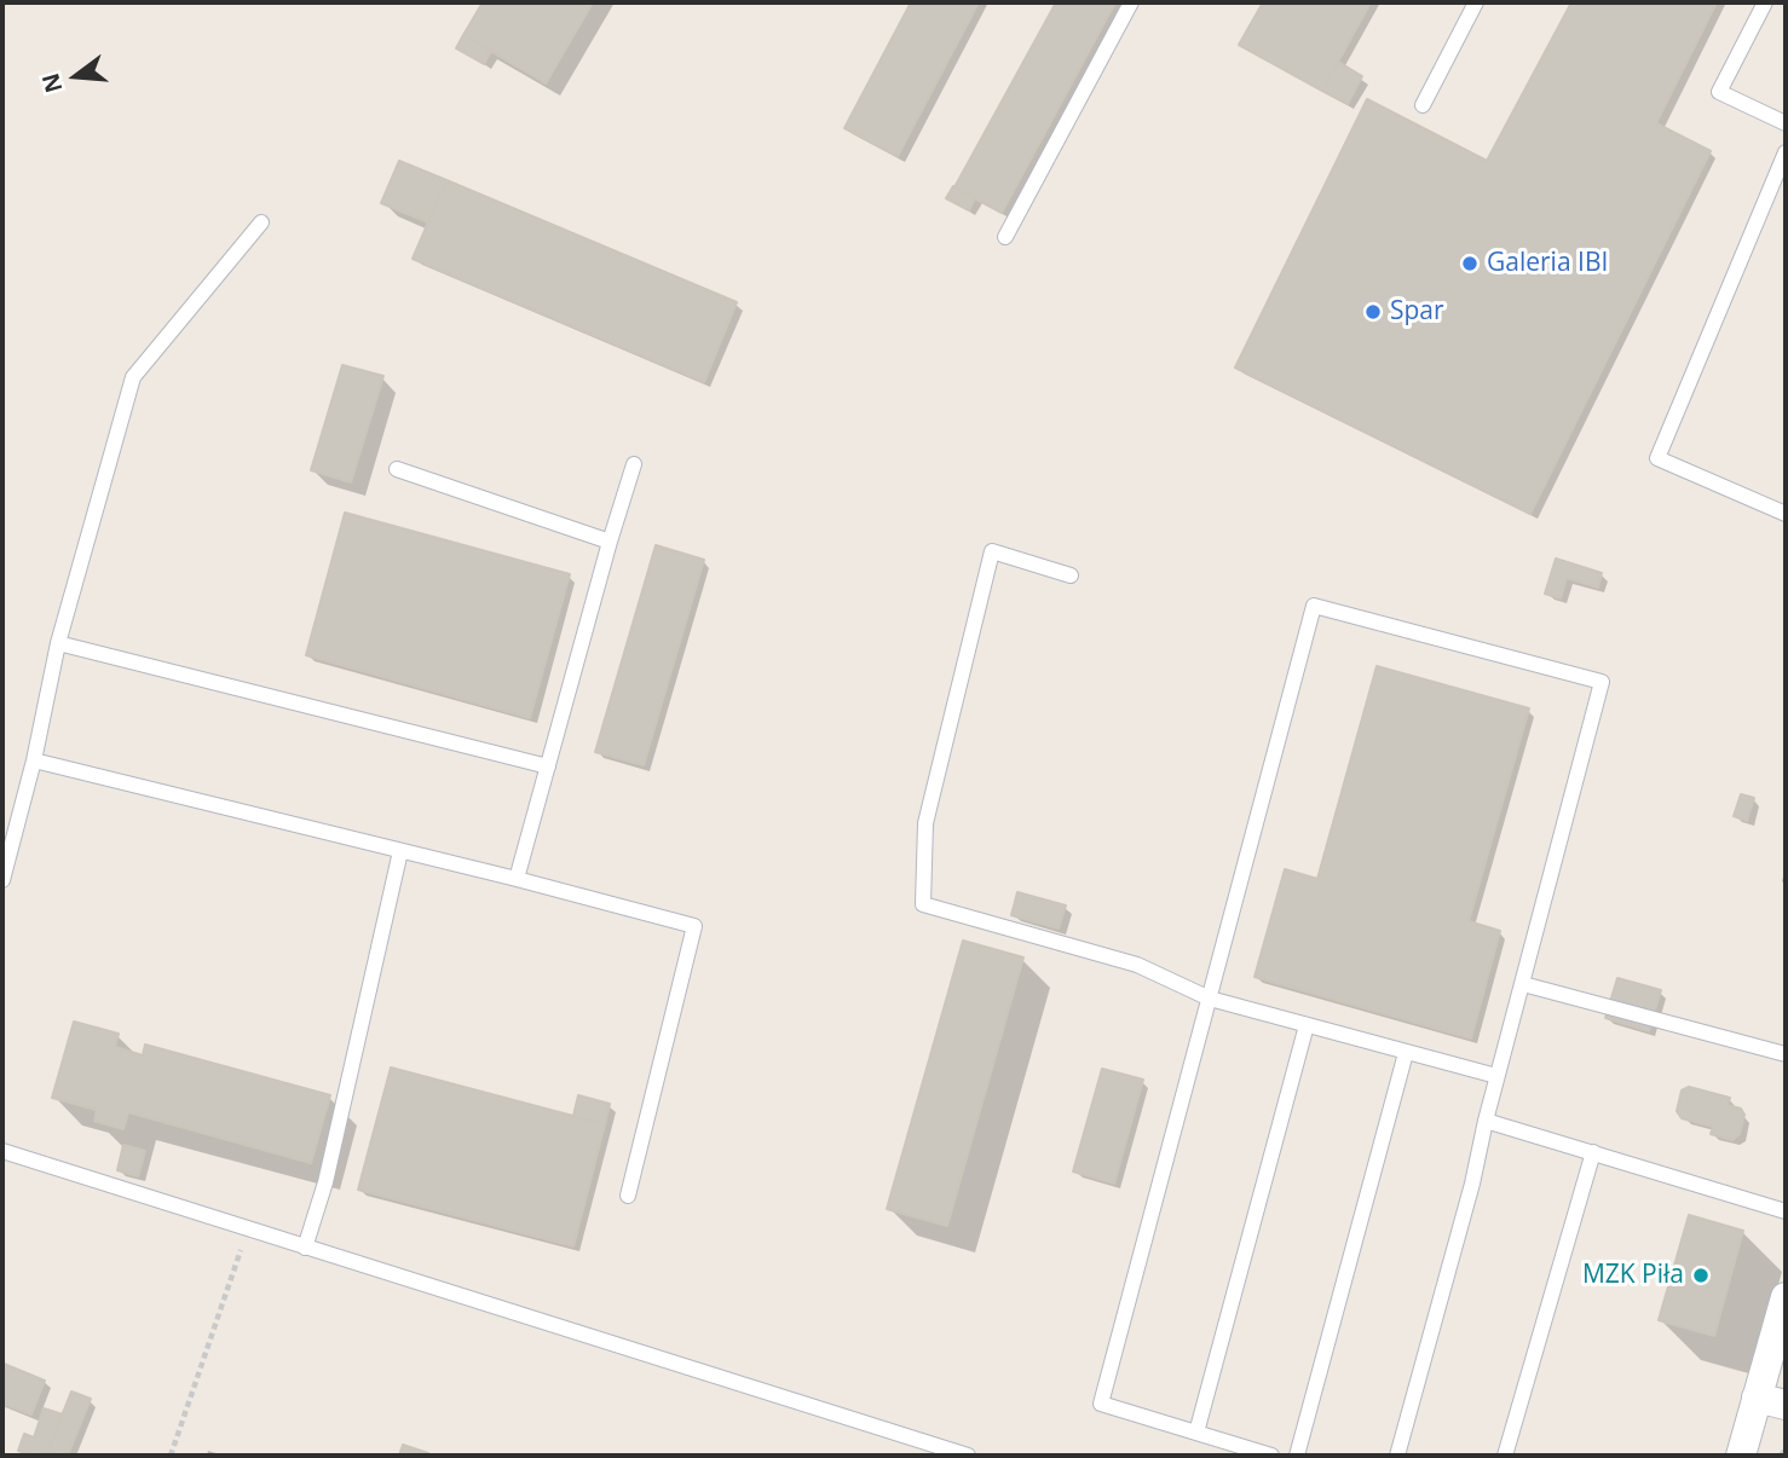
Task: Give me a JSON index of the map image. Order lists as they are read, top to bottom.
{
  "places": ["Galeria IBI", "Spar", "MZK Piła"],
  "north": "left"
}
